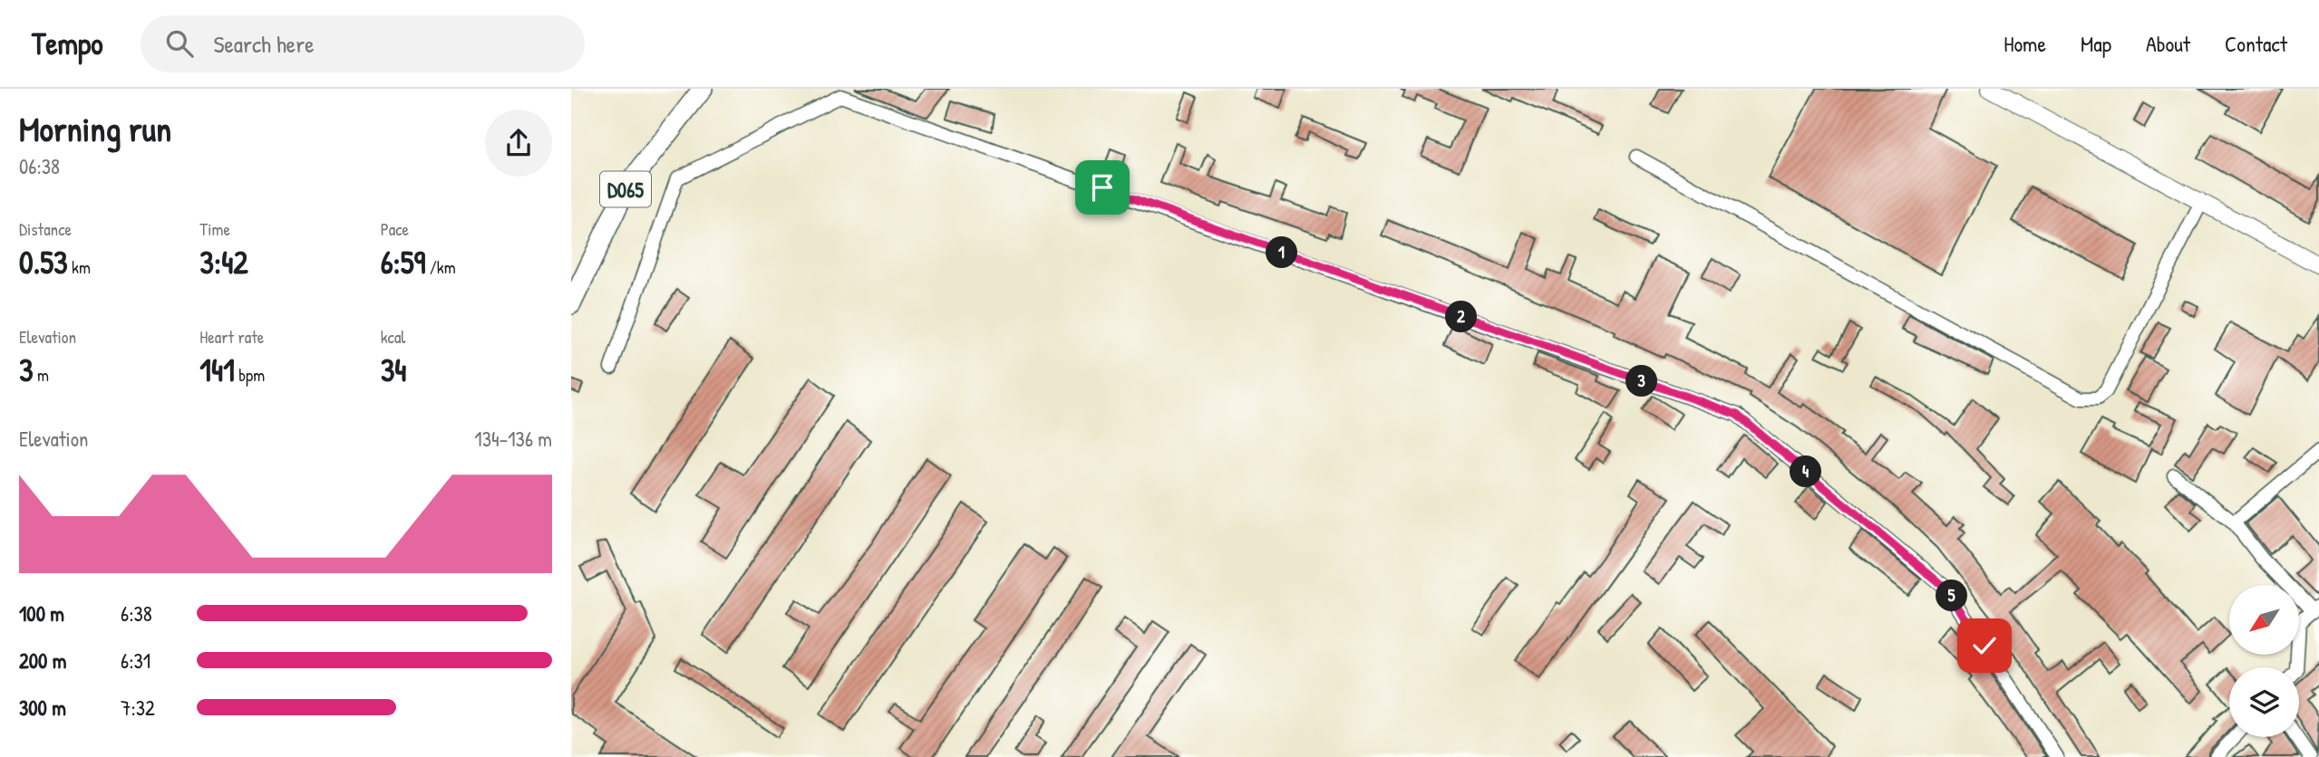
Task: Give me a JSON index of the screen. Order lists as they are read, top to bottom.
{
  "streets": {
    "main road": ["D065"]
  },
  "north": "bottom left",
  "page": {
    "header": "Tempo",
    "search": "Search here",
    "nav": [
      "Home",
      "Map",
      "About",
      "Contact"
    ],
    "heading": ["Morning run", "06:38"],
    "stats": [
      ["Distance", "0.53 km"],
      ["Time", "3:42"],
      ["Pace", "6:59 /km"],
      ["Elevation", "3 m"],
      ["Heart rate", "141 bpm"],
      ["kcal", "34"]
    ],
    "pins": [
      "1",
      "2",
      "3",
      "4",
      "5"
    ],
    "chart": ["Elevation", "134–136 m"],
    "list": [
      {
        "name": "100 m",
        "note": "6:38"
      },
      {
        "name": "200 m",
        "note": "6:31"
      },
      {
        "name": "300 m",
        "note": "7:32"
      }
    ]
  }
}
